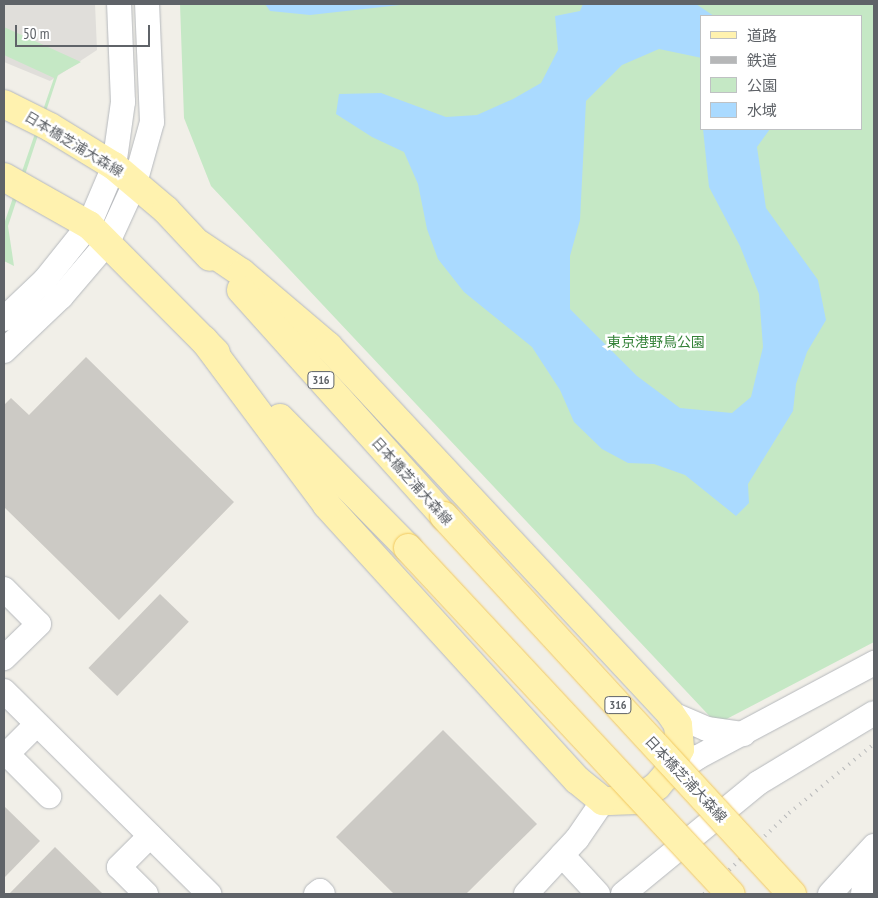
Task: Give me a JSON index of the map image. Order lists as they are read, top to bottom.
{
  "streets": {
    "main road": ["日本橋芝浦大森線", "316"]
  },
  "parks": ["東京港野鳥公園"],
  "legend": [
    "道路",
    "鉄道",
    "公園",
    "水域"
  ],
  "scale_bar": "50 m"
}
